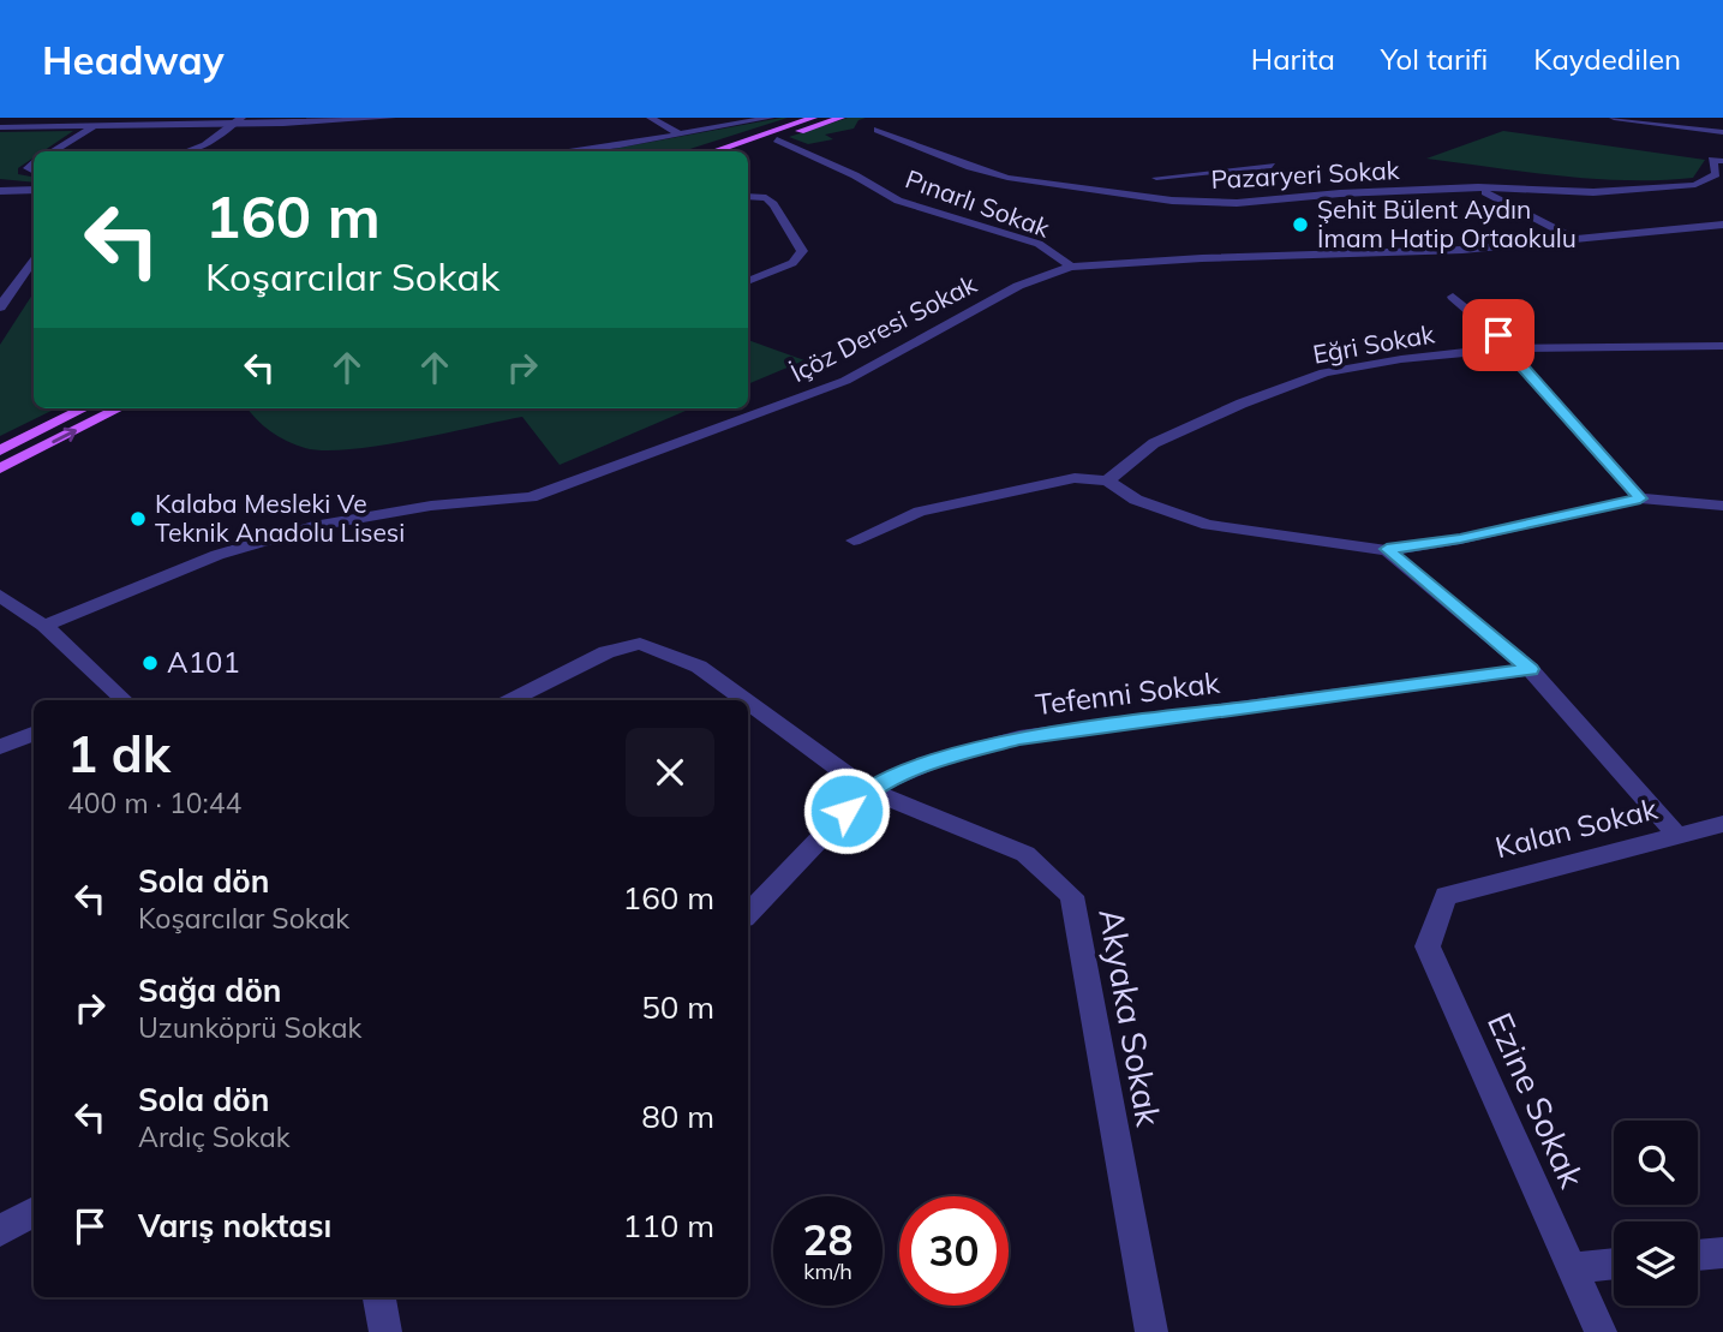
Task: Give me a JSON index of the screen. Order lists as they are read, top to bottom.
{
  "streets": {
    "street": [
      "Pazaryeri Sokak",
      "Pınarlı Sokak",
      "İçöz Deresi Sokak",
      "Eğri Sokak",
      "Tefenni Sokak",
      "Kalan Sokak",
      "Akyaka Sokak",
      "Ezine Sokak"
    ]
  },
  "crossings": [
    ["Pınarlı Sokak", "İçöz Deresi Sokak"],
    ["Tefenni Sokak", "Akyaka Sokak"],
    ["Kalan Sokak", "Ezine Sokak"]
  ],
  "places": ["Şehit Bülent Aydın İmam Hatip Ortaokulu", "Kalaba Mesleki Ve Teknik Anadolu Lisesi", "A101"],
  "page": {
    "header": "Headway",
    "nav": ["Harita", "Yol tarifi", "Kaydedilen"],
    "turn": ["160 m", "Koşarcılar Sokak"],
    "heading": ["1 dk", "400 m · 10:44"],
    "list": [
      {
        "name": "Sola dön",
        "note": "Koşarcılar Sokak",
        "value": "160 m"
      },
      {
        "name": "Sağa dön",
        "note": "Uzunköprü Sokak",
        "value": "50 m"
      },
      {
        "name": "Sola dön",
        "note": "Ardıç Sokak",
        "value": "80 m"
      },
      {
        "name": "Varış noktası",
        "value": "110 m"
      }
    ],
    "speed": "28 km/h",
    "limit": "30"
  }
}
